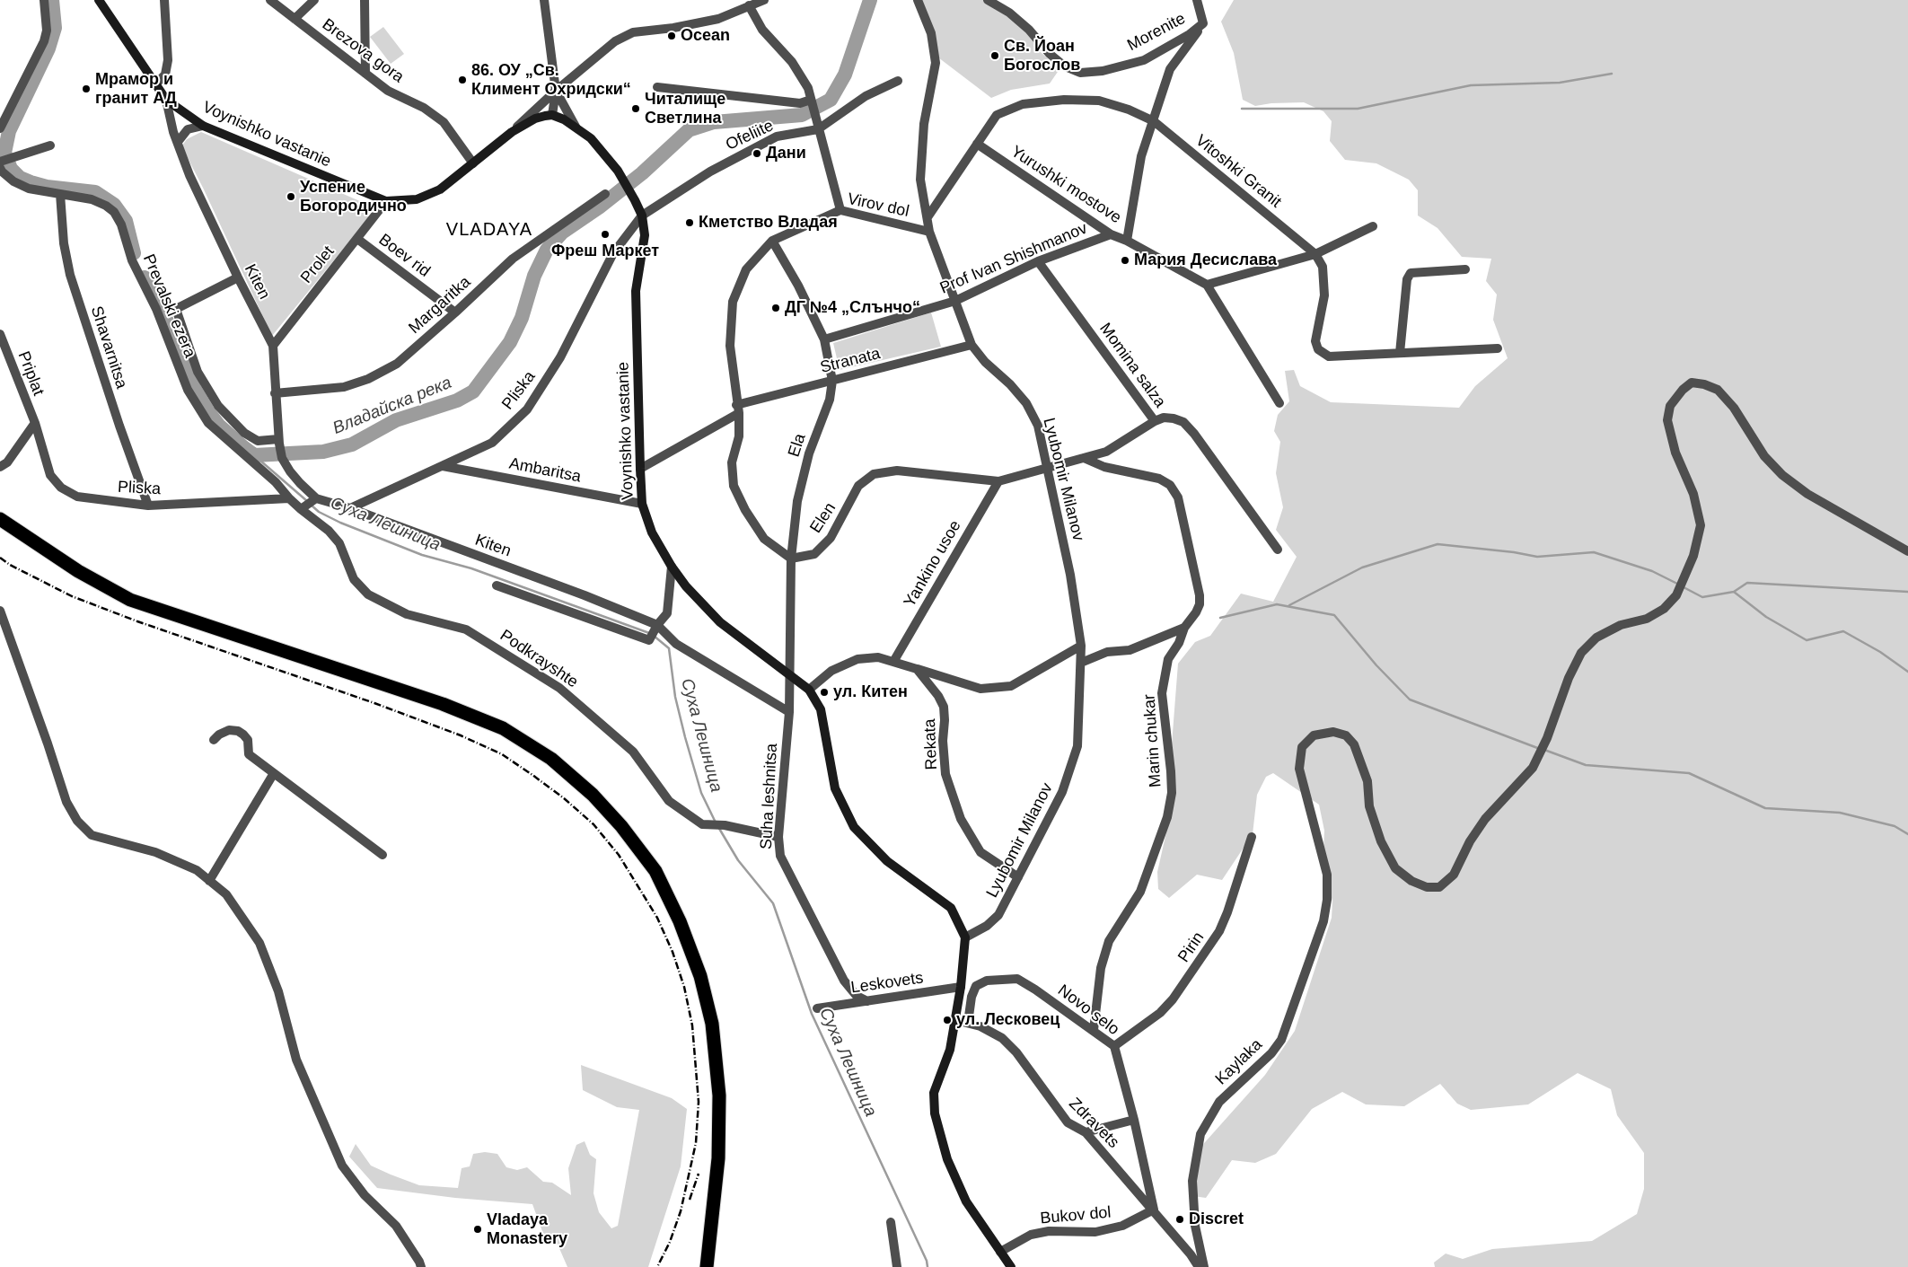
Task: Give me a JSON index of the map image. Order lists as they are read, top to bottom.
{
  "streets": {
    "street": [
      "Morenite",
      "Brezova gora",
      "Voynishko vastanie",
      "Ofeliite",
      "Vitoshki Granit",
      "Yurushki mostove",
      "Virov dol",
      "Boev rid",
      "Prof Ivan Shishmanov",
      "Prolet",
      "Kiten",
      "Margaritka",
      "Prevalski ezera",
      "Shavarnitsa",
      "Stranata",
      "Momina salza",
      "Priplat",
      "Pliska",
      "Ela",
      "Ambaritsa",
      "Lyubomir Milanov",
      "Elen",
      "Yankino usoe",
      "Podkrayshte",
      "Marin chukar",
      "Rekata",
      "Suha leshnitsa",
      "Pirin",
      "Leskovets",
      "Novo selo",
      "Kaylaka",
      "Zdravets",
      "Bukov dol"
    ]
  },
  "crossings": [
    ["Brezova gora", "Voynishko vastanie"],
    ["Voynishko vastanie", "Ofeliite"],
    ["Voynishko vastanie", "Prolet"],
    ["Voynishko vastanie", "Kiten"],
    ["Voynishko vastanie", "Stranata"],
    ["Voynishko vastanie", "Pliska"],
    ["Voynishko vastanie", "Ela"],
    ["Voynishko vastanie", "Ambaritsa"],
    ["Voynishko vastanie", "Lyubomir Milanov"],
    ["Voynishko vastanie", "Suha leshnitsa"],
    ["Ofeliite", "Pliska"],
    ["Vitoshki Granit", "Yurushki mostove"],
    ["Vitoshki Granit", "Virov dol"],
    ["Yurushki mostove", "Virov dol"],
    ["Yurushki mostove", "Prof Ivan Shishmanov"],
    ["Virov dol", "Ela"],
    ["Virov dol", "Lyubomir Milanov"],
    ["Boev rid", "Prolet"],
    ["Boev rid", "Margaritka"],
    ["Prof Ivan Shishmanov", "Momina salza"],
    ["Prof Ivan Shishmanov", "Ela"],
    ["Prof Ivan Shishmanov", "Lyubomir Milanov"],
    ["Prolet", "Kiten"],
    ["Kiten", "Margaritka"],
    ["Kiten", "Pliska"],
    ["Kiten", "Suha leshnitsa"],
    ["Prevalski ezera", "Shavarnitsa"],
    ["Prevalski ezera", "Pliska"],
    ["Prevalski ezera", "Podkrayshte"],
    ["Shavarnitsa", "Pliska"],
    ["Stranata", "Ela"],
    ["Stranata", "Lyubomir Milanov"],
    ["Momina salza", "Elen"],
    ["Priplat", "Pliska"],
    ["Pliska", "Ambaritsa"],
    ["Pliska", "Podkrayshte"],
    ["Ela", "Elen"],
    ["Ela", "Suha leshnitsa"],
    ["Lyubomir Milanov", "Elen"],
    ["Lyubomir Milanov", "Rekata"],
    ["Elen", "Yankino usoe"],
    ["Elen", "Marin chukar"],
    ["Podkrayshte", "Suha leshnitsa"],
    ["Marin chukar", "Novo selo"],
    ["Suha leshnitsa", "Leskovets"],
    ["Pirin", "Novo selo"],
    ["Novo selo", "Zdravets"],
    ["Novo selo", "Bukov dol"],
    ["Zdravets", "Bukov dol"]
  ],
  "districts": ["VLADAYA"],
  "water": ["Владайска река", "Суха Лешница"],
  "places": [
    "Ocean",
    "Св. Йоан Богослов",
    "86. ОУ „Св. Климент Охридски“",
    "Мрамор и гранит АД",
    "Читалище Светлина",
    "Дани",
    "Успение Богородично",
    "Кметство Владая",
    "Фреш Маркет",
    "Мария Десислава",
    "ДГ №4 „Слънчо“",
    "ул. Китен",
    "ул. Лесковец",
    "Discret",
    "Vladaya Monastery"
  ]
}
